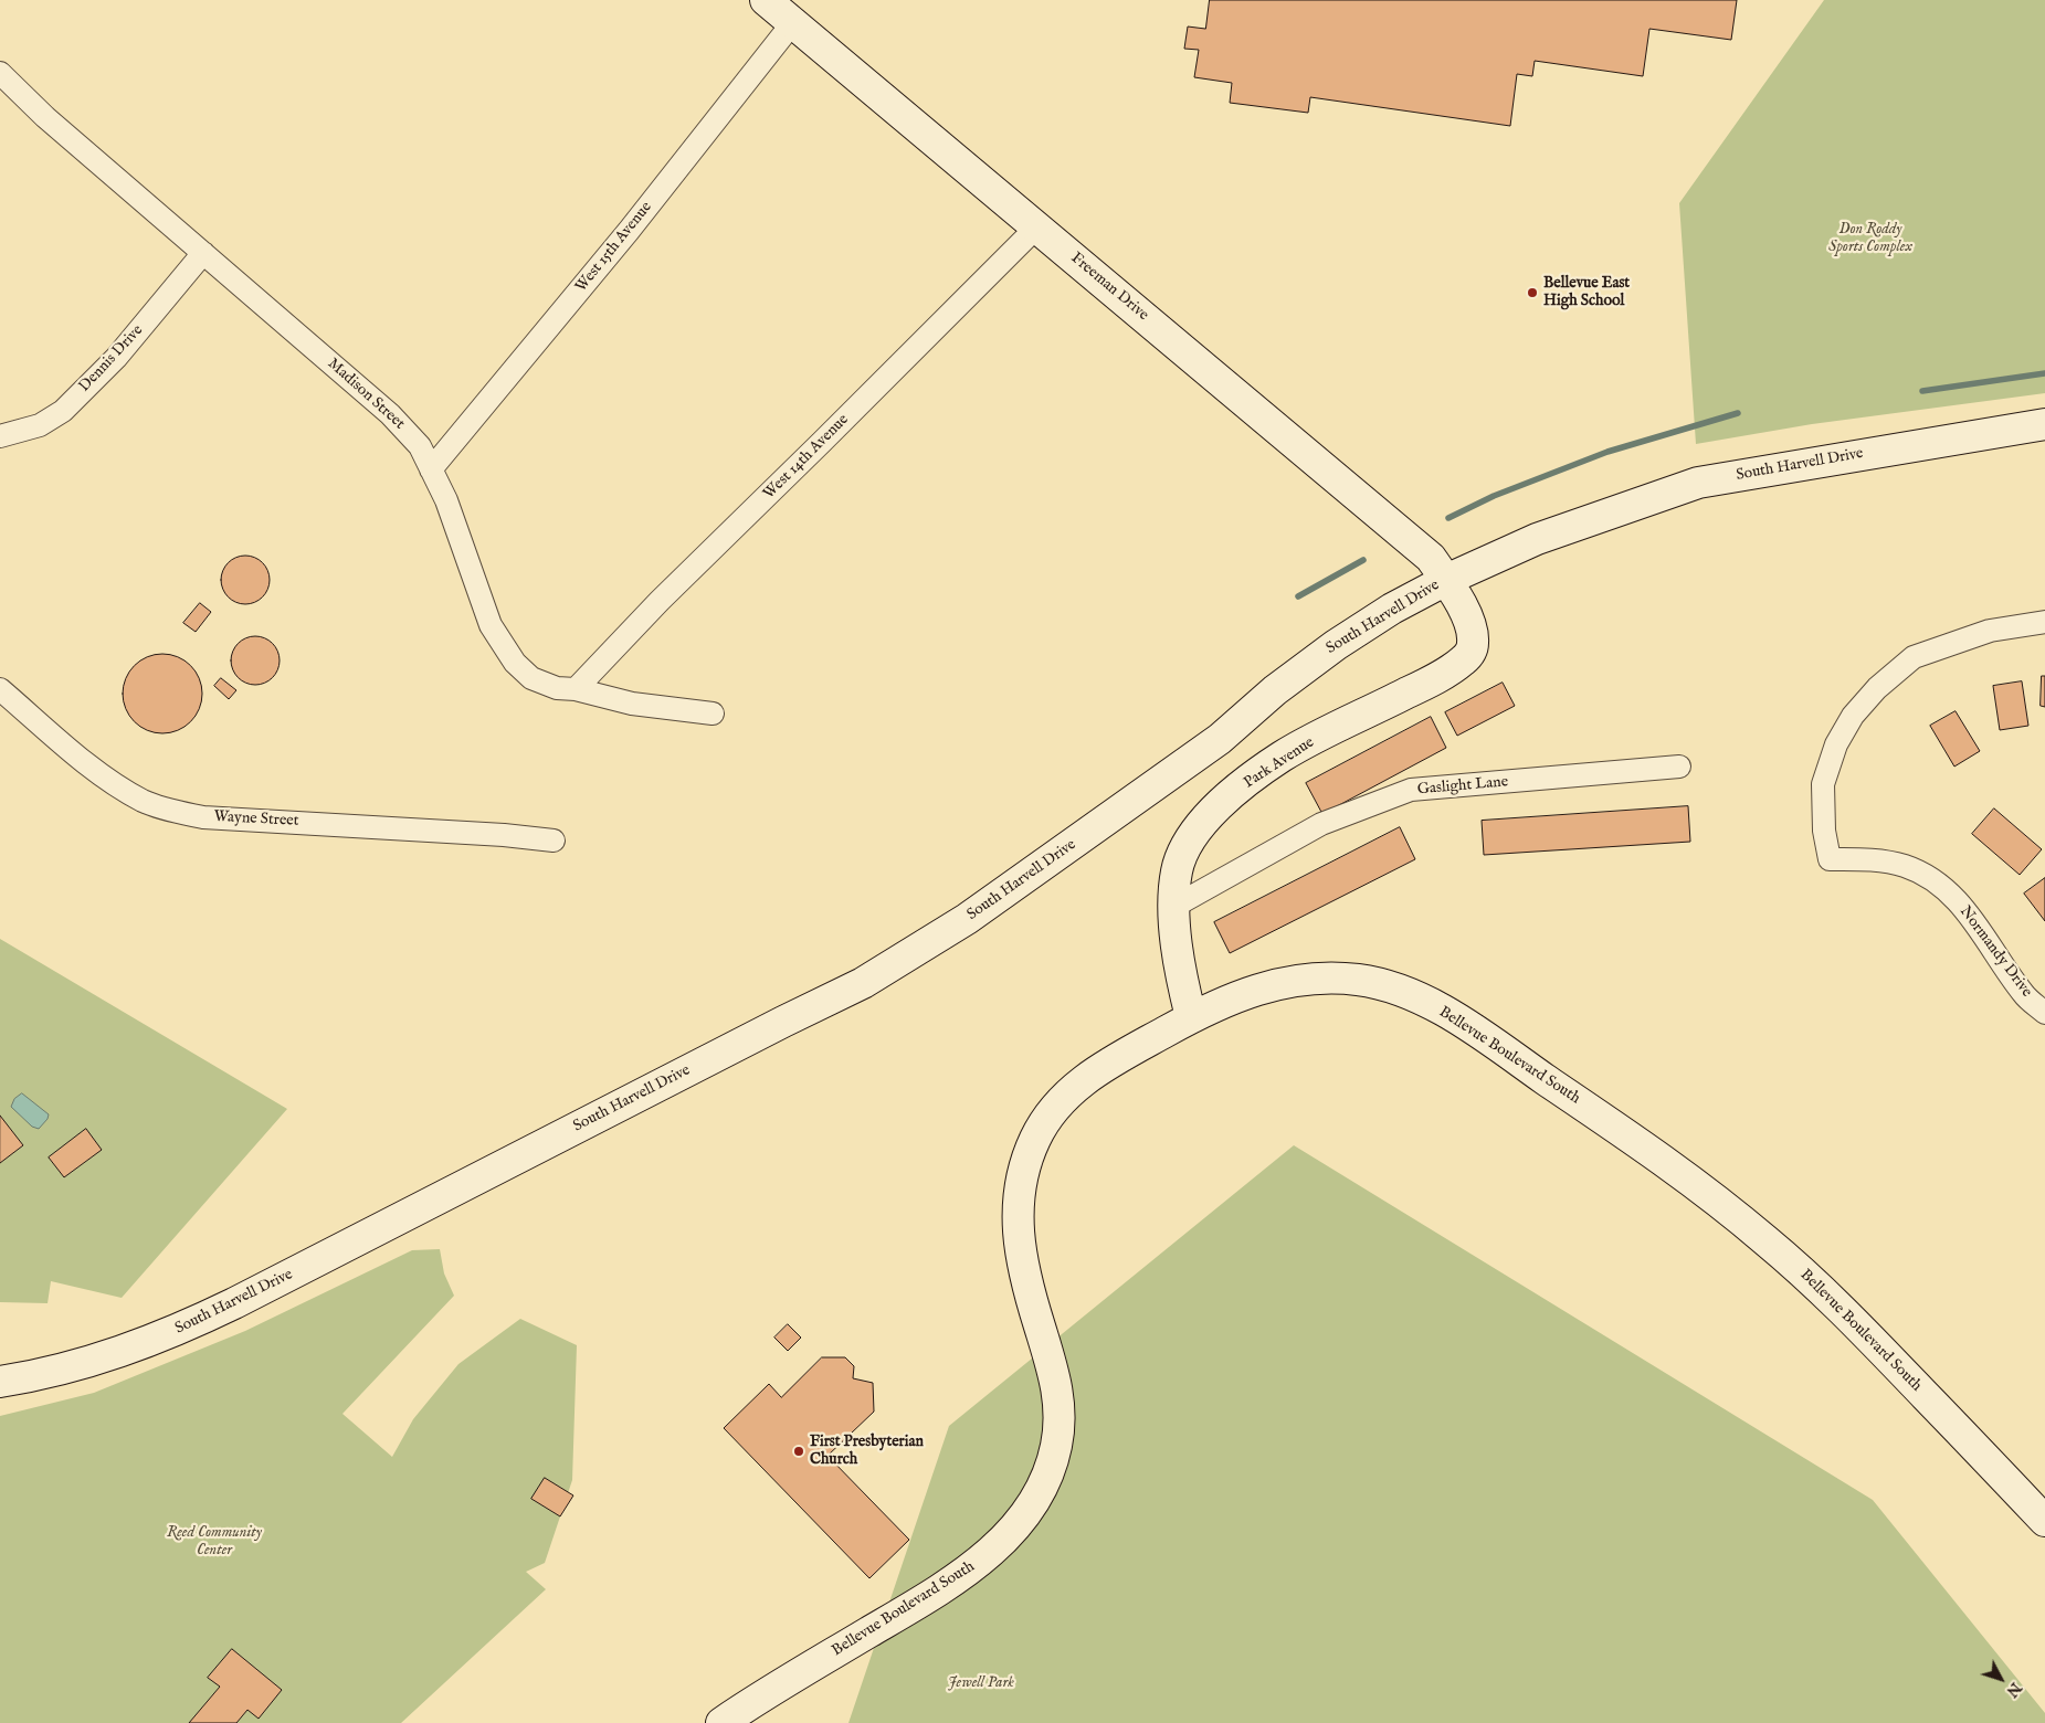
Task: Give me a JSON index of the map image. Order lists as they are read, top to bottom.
{
  "streets": {
    "street": [
      "West 15th Avenue",
      "Freeman Drive",
      "Dennis Drive",
      "Madison Street",
      "West 14th Avenue",
      "South Harvell Drive",
      "Park Avenue",
      "Gaslight Lane",
      "Wayne Street",
      "Normandy Drive",
      "Bellevue Boulevard South"
    ]
  },
  "crossings": [
    ["West 15th Avenue", "Freeman Drive"],
    ["West 15th Avenue", "Madison Street"],
    ["Freeman Drive", "West 14th Avenue"],
    ["Freeman Drive", "South Harvell Drive"],
    ["Freeman Drive", "Park Avenue"],
    ["Dennis Drive", "Madison Street"],
    ["Madison Street", "West 14th Avenue"],
    ["South Harvell Drive", "Park Avenue"],
    ["Park Avenue", "Gaslight Lane"],
    ["Park Avenue", "Bellevue Boulevard South"]
  ],
  "parks": ["Don Roddy Sports Complex", "Reed Community Center", "Jewell Park"],
  "places": ["Bellevue East High School", "First Presbyterian Church"],
  "north": "bottom right"
}
